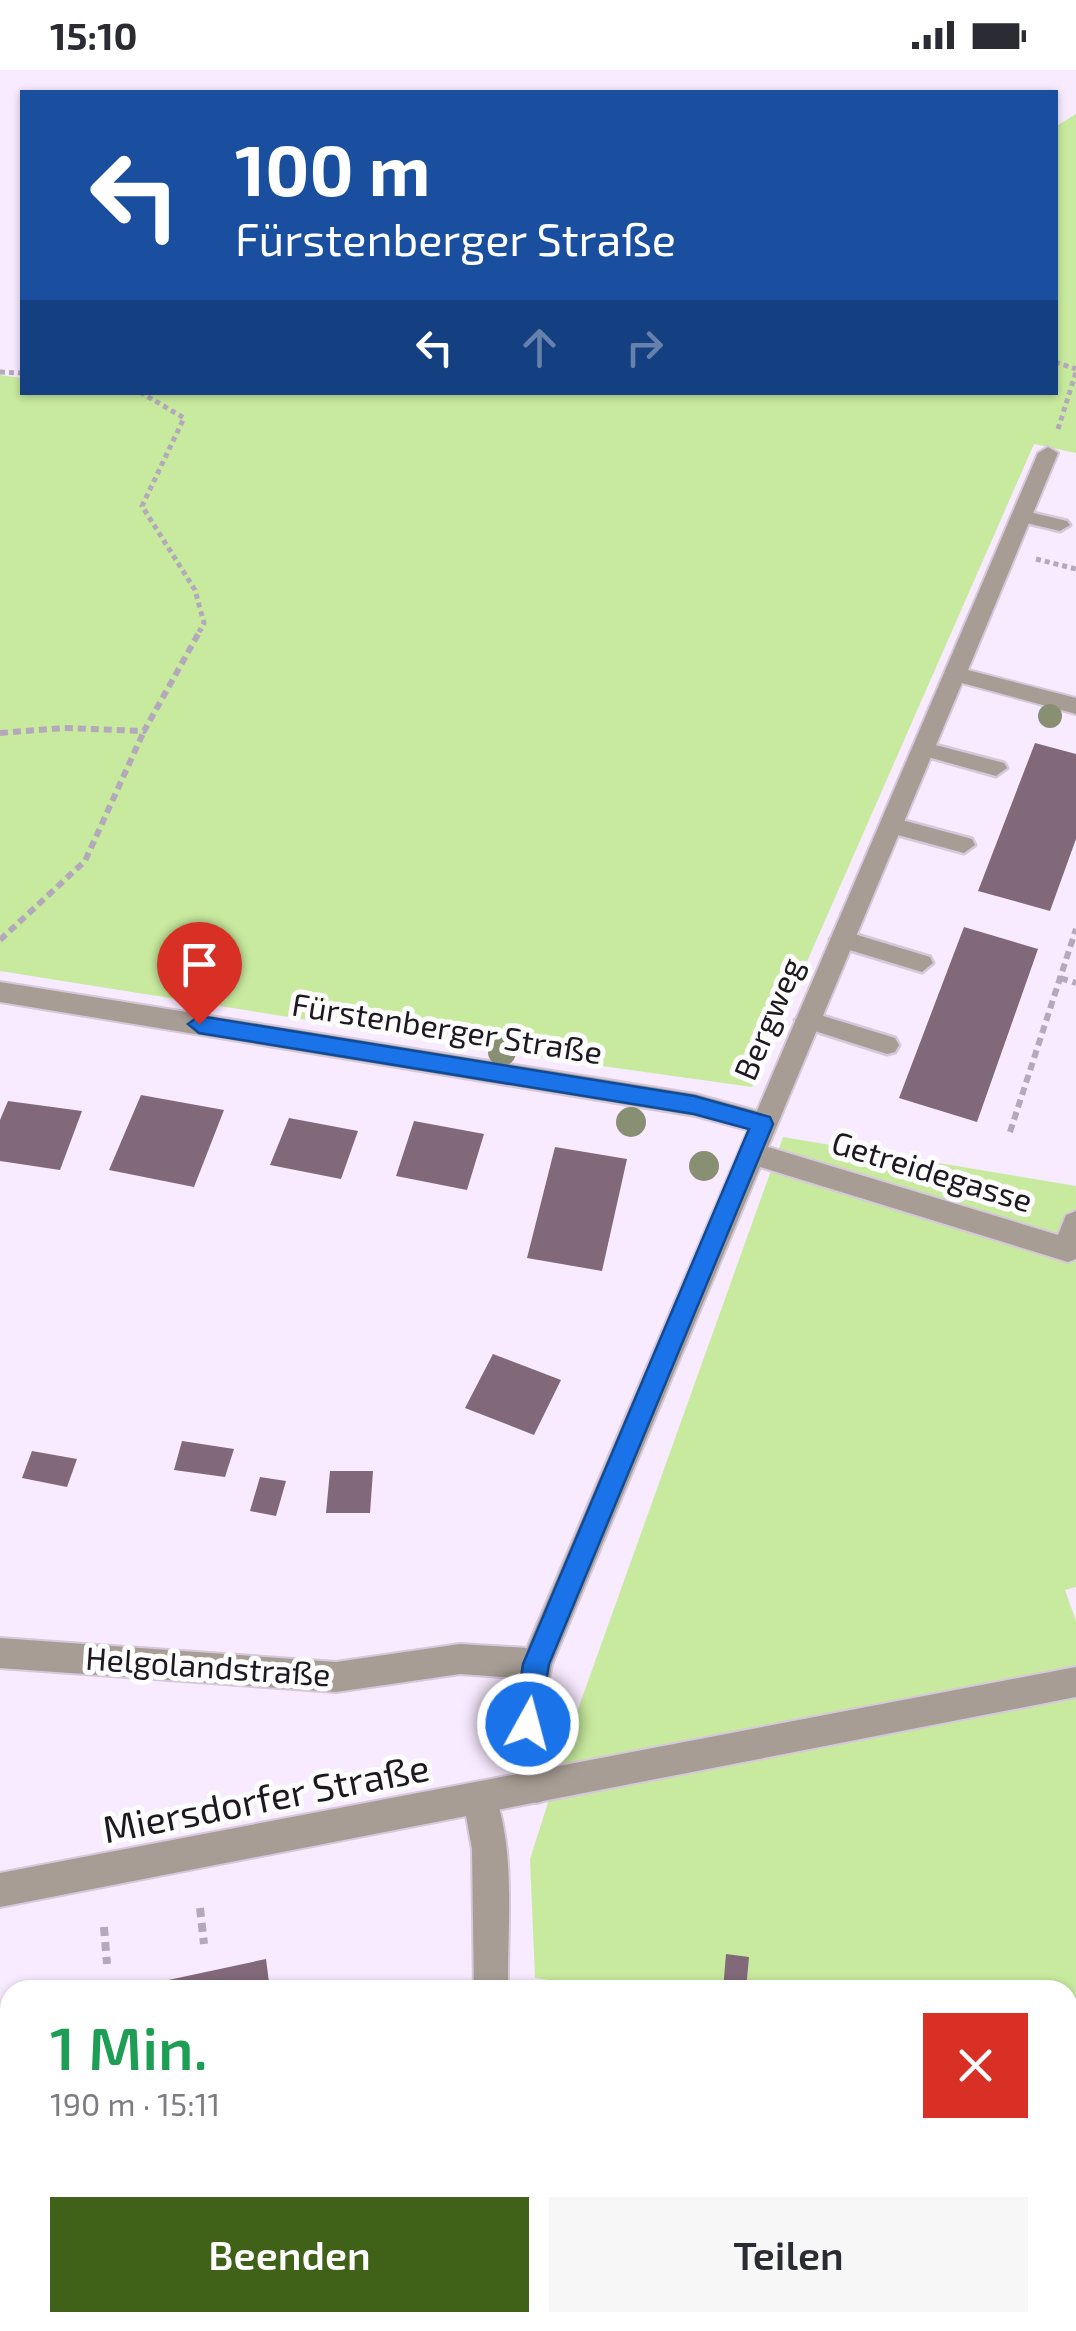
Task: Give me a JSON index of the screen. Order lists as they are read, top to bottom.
{
  "streets": {
    "street": [
      "Bergweg",
      "Fürstenberger Straße",
      "Getreidegasse",
      "Helgolandstraße",
      "Miersdorfer Straße"
    ]
  },
  "crossings": [
    ["Bergweg", "Fürstenberger Straße"],
    ["Bergweg", "Getreidegasse"],
    ["Bergweg", "Helgolandstraße"],
    ["Bergweg", "Miersdorfer Straße"]
  ],
  "page": {
    "status": "15:10",
    "turn": ["100 m", "Fürstenberger Straße"],
    "heading": ["1 Min.", "190 m · 15:11"],
    "buttons": ["Beenden", "Teilen"]
  }
}
